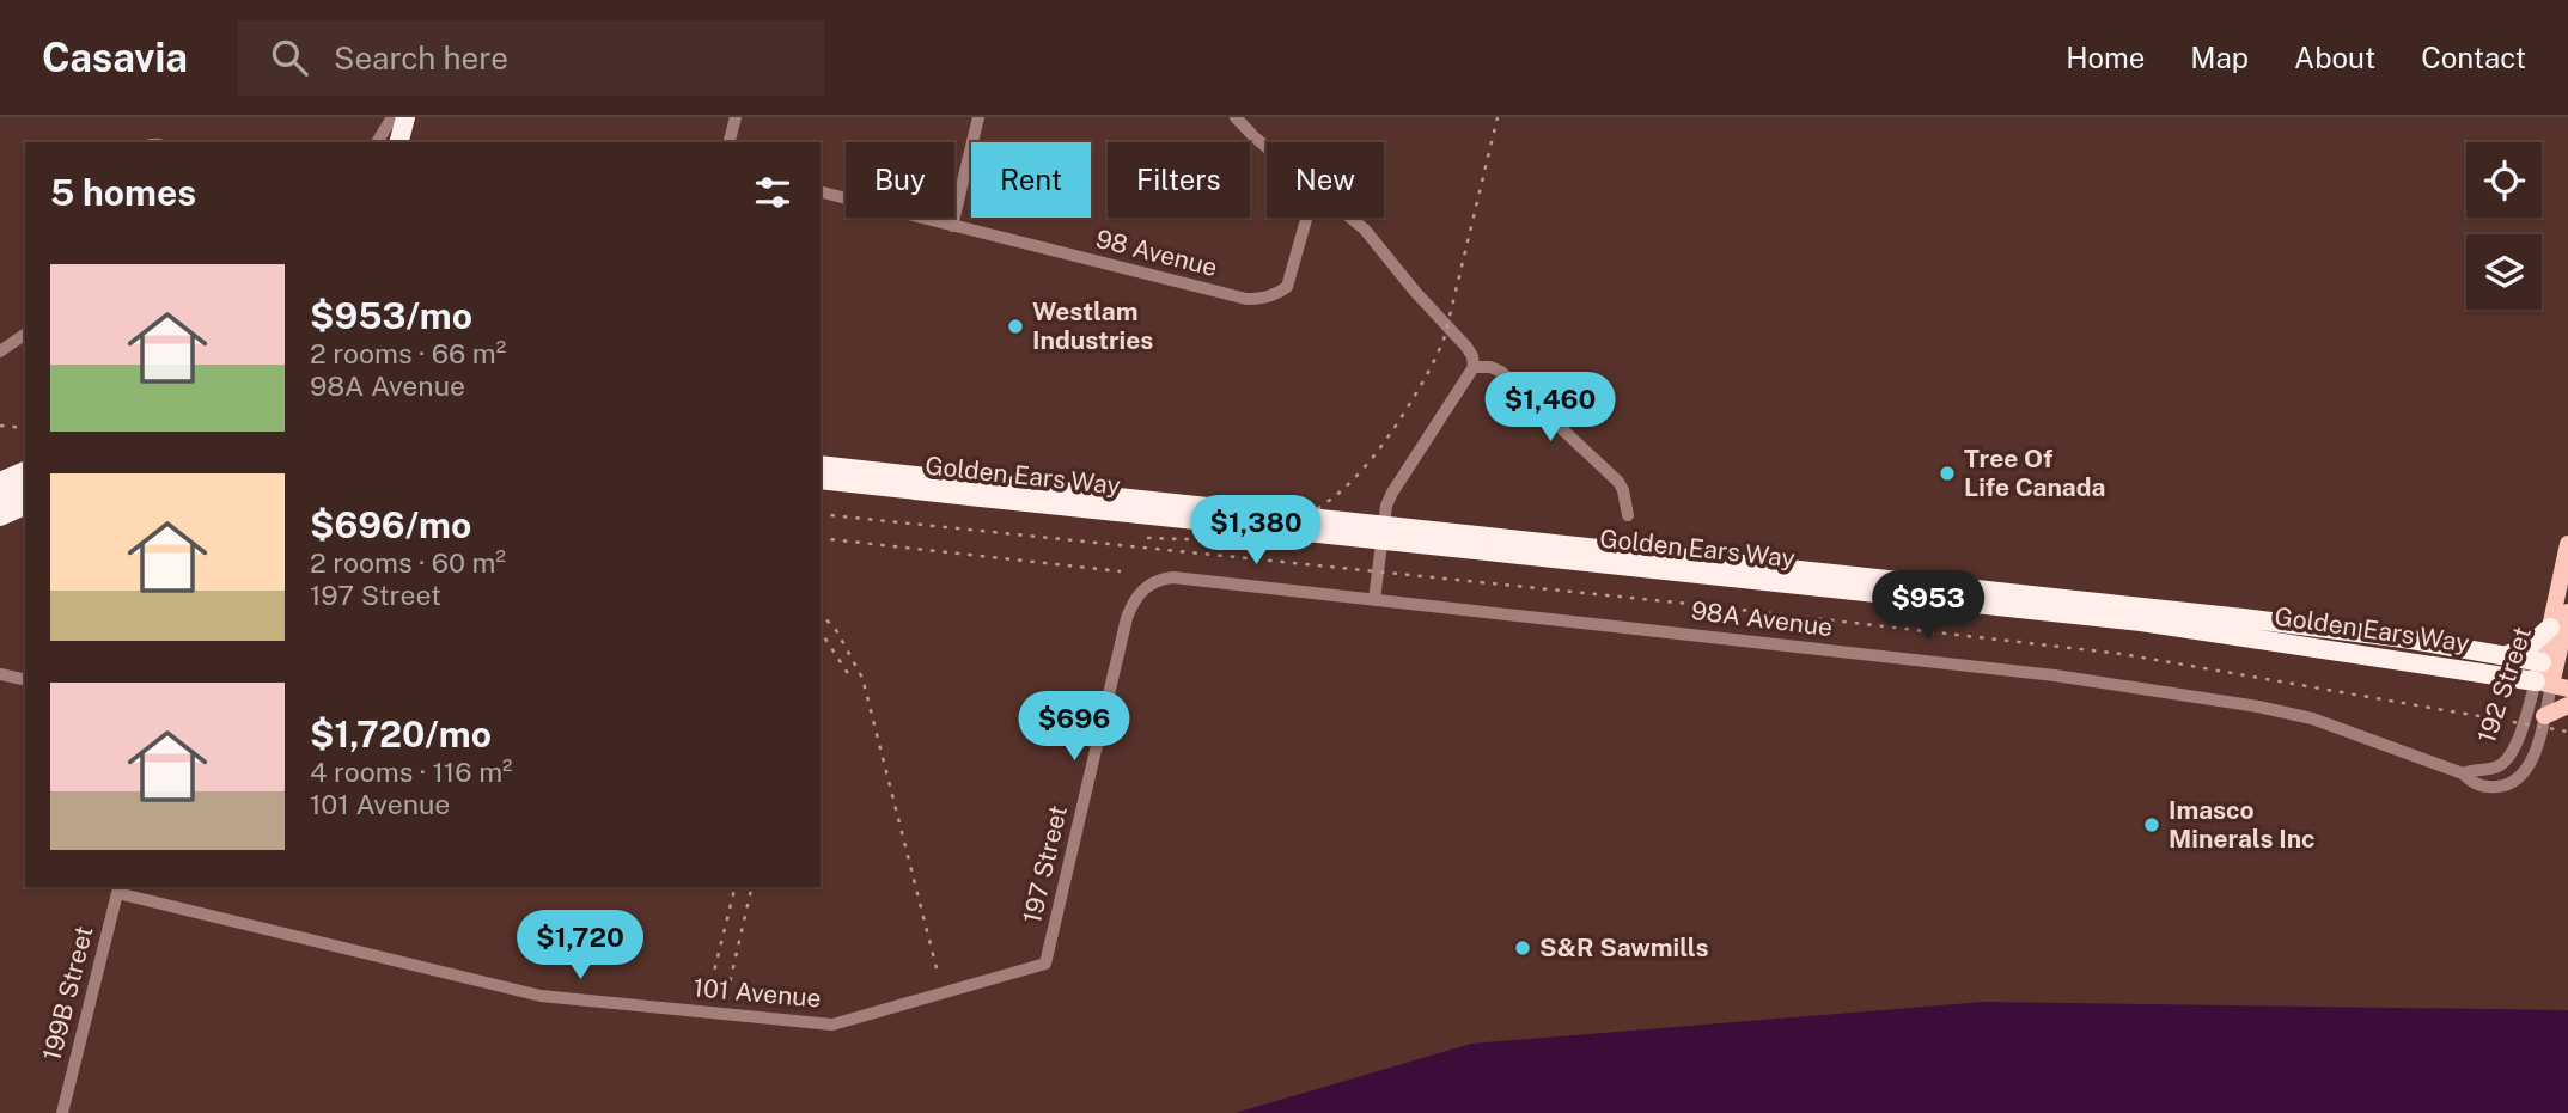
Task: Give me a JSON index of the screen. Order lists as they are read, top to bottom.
{
  "streets": {
    "highway": ["Golden Ears Way"],
    "main road": ["192 Street"],
    "street": [
      "98 Avenue",
      "98A Avenue",
      "197 Street",
      "199B Street",
      "101 Avenue"
    ]
  },
  "crossings": [
    ["Golden Ears Way", "192 Street"],
    ["98A Avenue", "192 Street"],
    ["98A Avenue", "197 Street"],
    ["197 Street", "101 Avenue"],
    ["199B Street", "101 Avenue"]
  ],
  "places": [
    "Westlam Industries",
    "Tree Of Life Canada",
    "Imasco Minerals Inc",
    "S&R Sawmills"
  ],
  "page": {
    "header": "Casavia",
    "search": "Search here",
    "nav": [
      "Home",
      "Map",
      "About",
      "Contact"
    ],
    "chip": [
      "Buy",
      "Rent",
      "Filters",
      "New"
    ],
    "heading": "5 homes",
    "list": [
      {
        "name": "$953/mo",
        "note": "2 rooms · 66 m² · 98A Avenue"
      },
      {
        "name": "$696/mo",
        "note": "2 rooms · 60 m² · 197 Street"
      },
      {
        "name": "$1,720/mo",
        "note": "4 rooms · 116 m² · 101 Avenue"
      }
    ],
    "price": [
      "$1,460",
      "$1,380",
      "$953",
      "$696",
      "$1,720"
    ]
  }
}
